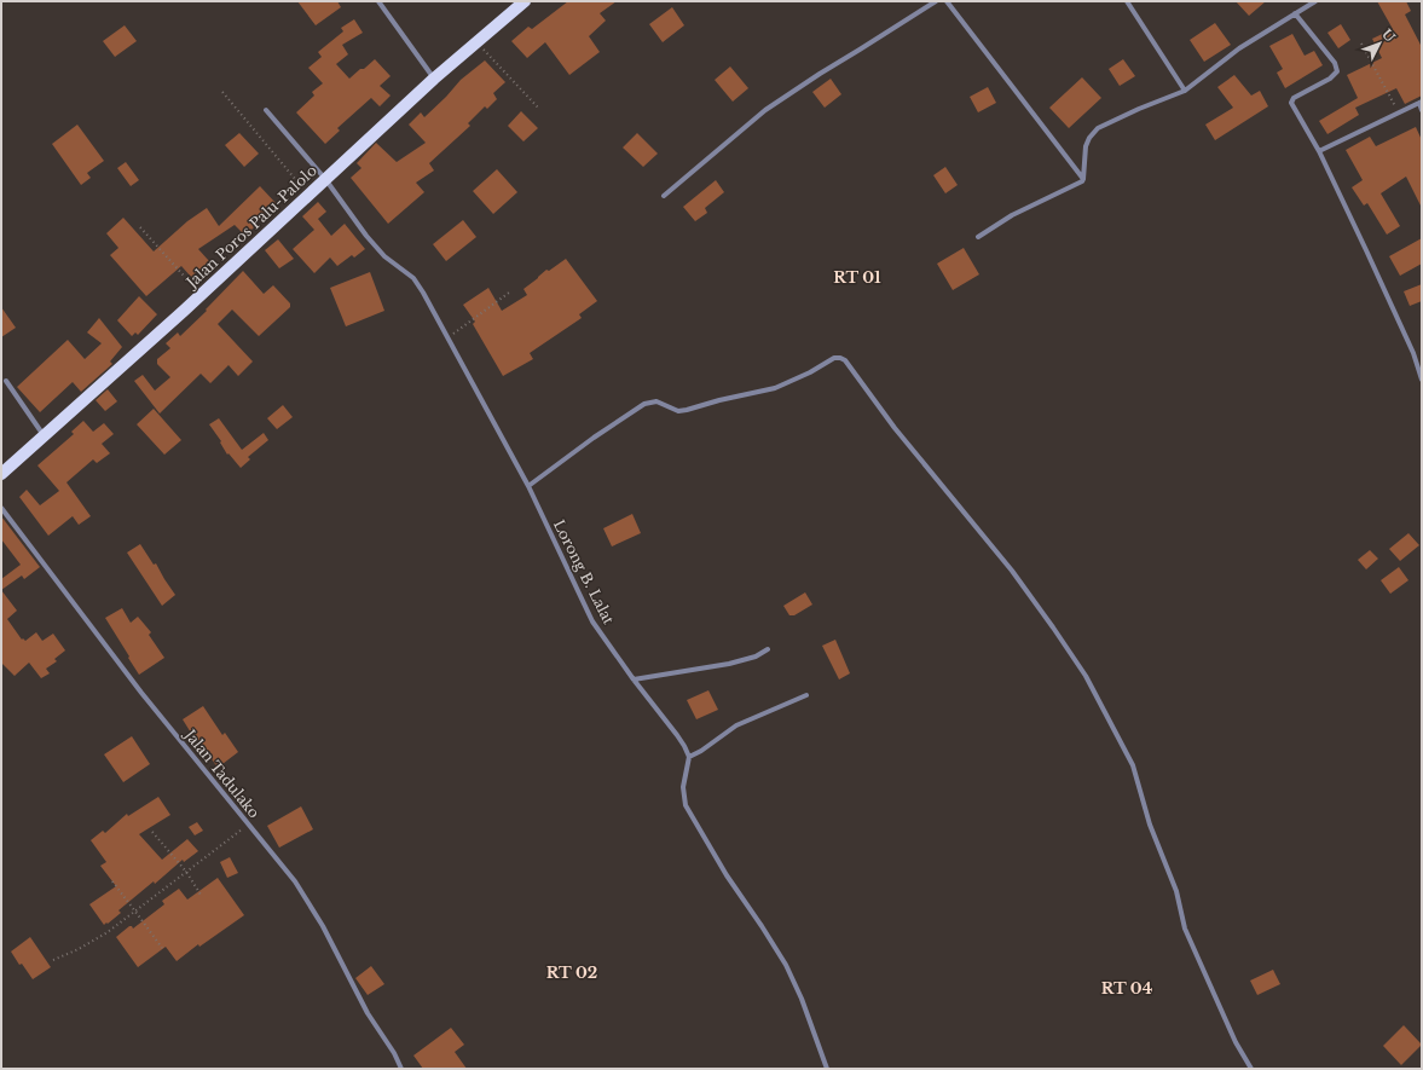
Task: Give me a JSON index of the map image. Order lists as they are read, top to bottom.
{
  "streets": {
    "main road": ["Jalan Poros Palu-Palolo"],
    "street": ["Lorong B. Lalat", "Jalan Tadulako"]
  },
  "crossings": [
    ["Jalan Poros Palu-Palolo", "Lorong B. Lalat"]
  ],
  "districts": ["RT 01", "RT 02", "RT 04"],
  "north": "top right"
}
